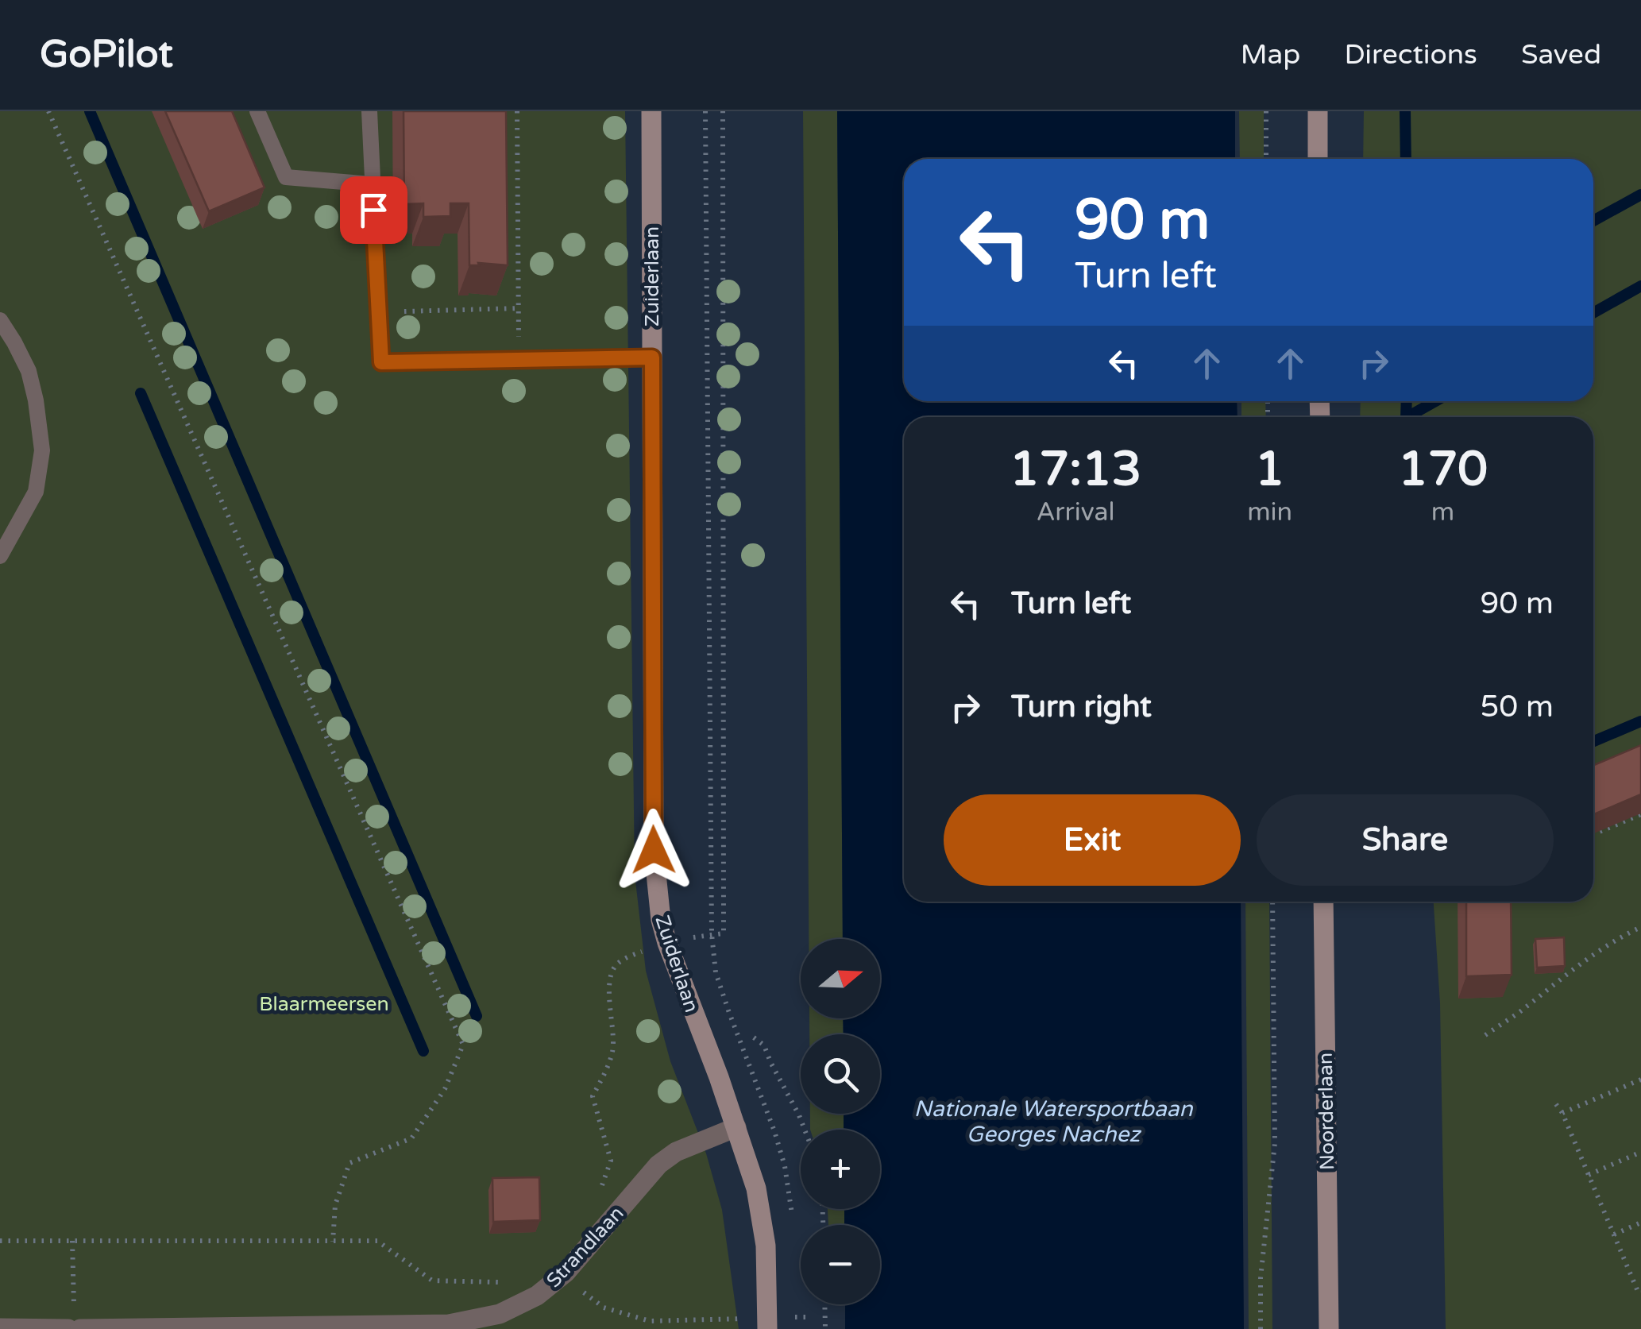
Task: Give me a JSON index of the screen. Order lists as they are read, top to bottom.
{
  "streets": {
    "street": ["Zuiderlaan", "Noorderlaan", "Strandlaan"]
  },
  "crossings": [
    ["Zuiderlaan", "Strandlaan"]
  ],
  "water": ["Nationale Watersportbaan Georges Nachez"],
  "parks": ["Blaarmeersen"],
  "north": "right",
  "page": {
    "header": "GoPilot",
    "nav": ["Map", "Directions", "Saved"],
    "turn": ["90 m", "Turn left"],
    "eta": [
      "17:13",
      "Arrival",
      "1",
      "min",
      "170",
      "m"
    ],
    "list": [
      {
        "name": "Turn left",
        "value": "90 m"
      },
      {
        "name": "Turn right",
        "value": "50 m"
      }
    ],
    "buttons": ["Exit", "Share"],
    "map_buttons": ["+", "−"]
  }
}
